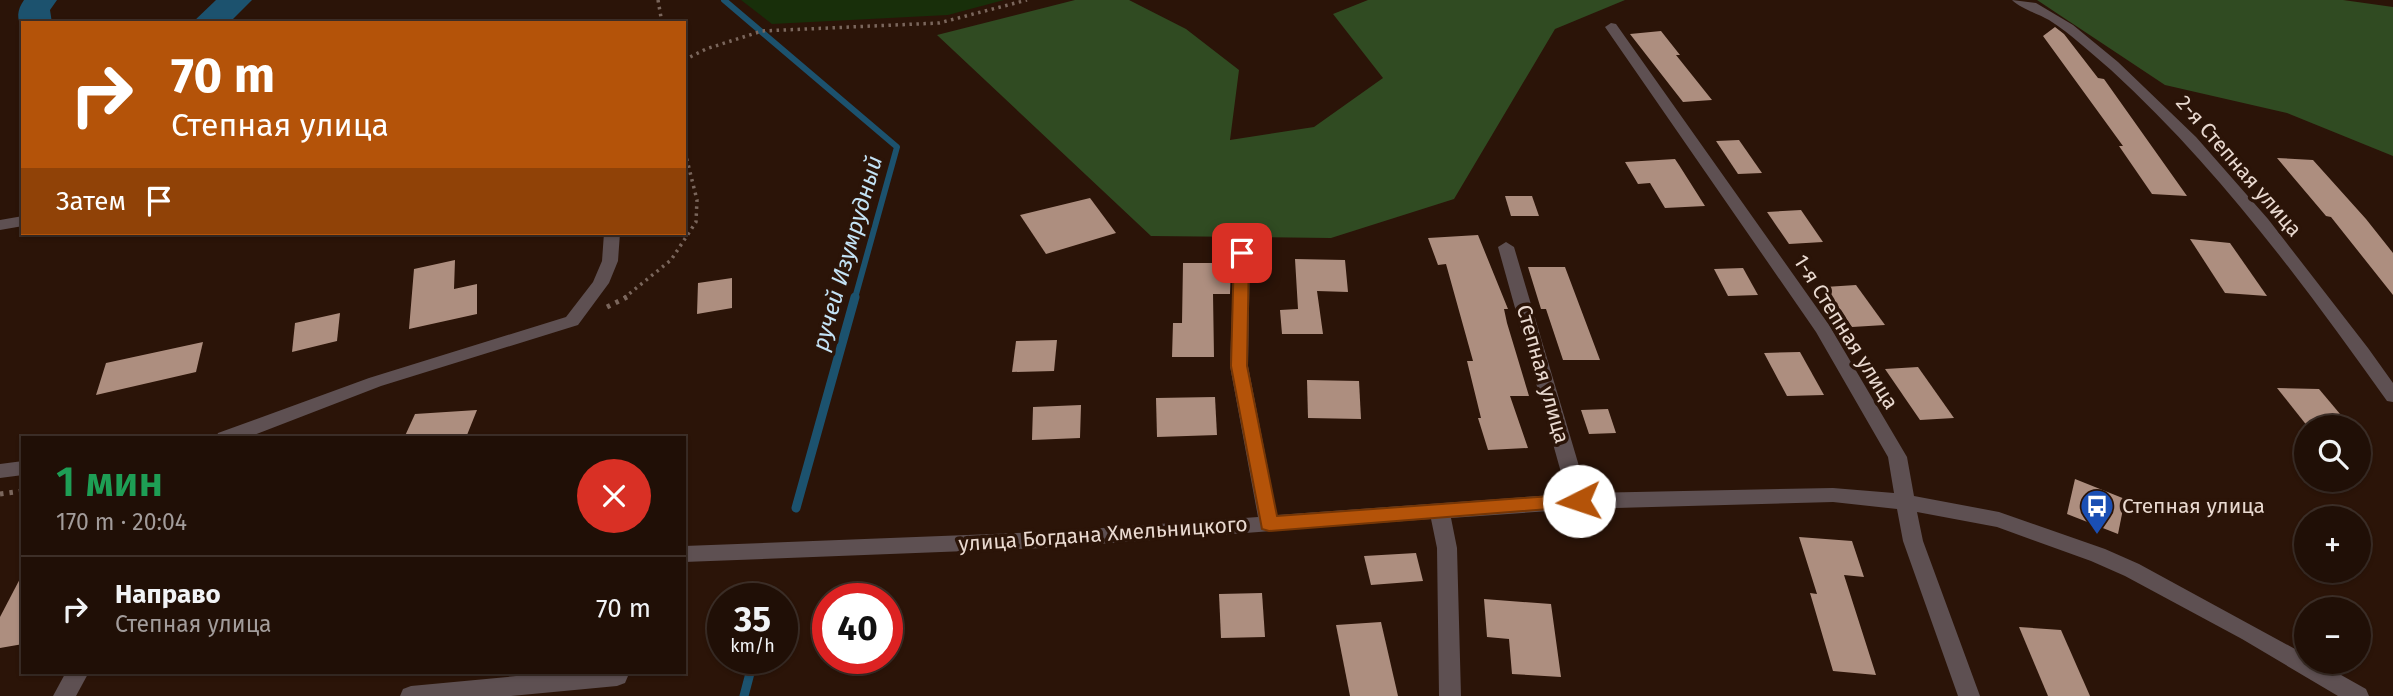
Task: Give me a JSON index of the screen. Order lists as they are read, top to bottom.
{
  "streets": {
    "street": [
      "2-я Степная улица",
      "1-я Степная улица",
      "Степная улица",
      "улица Богдана Хмельницкого"
    ]
  },
  "crossings": [
    ["1-я Степная улица", "улица Богдана Хмельницкого"],
    ["Степная улица", "улица Богдана Хмельницкого"]
  ],
  "water": ["ручей Изумрудный"],
  "places": {
    "bus stop": ["Степная улица"]
  },
  "page": {
    "turn": ["70 m", "Степная улица"],
    "then": "Затем",
    "map_buttons": ["+", "−"],
    "heading": ["1 мин", "170 m · 20:04"],
    "list": [
      {
        "name": "Направо",
        "note": "Степная улица",
        "value": "70 m"
      }
    ],
    "speed": "35 km/h",
    "limit": "40"
  }
}
